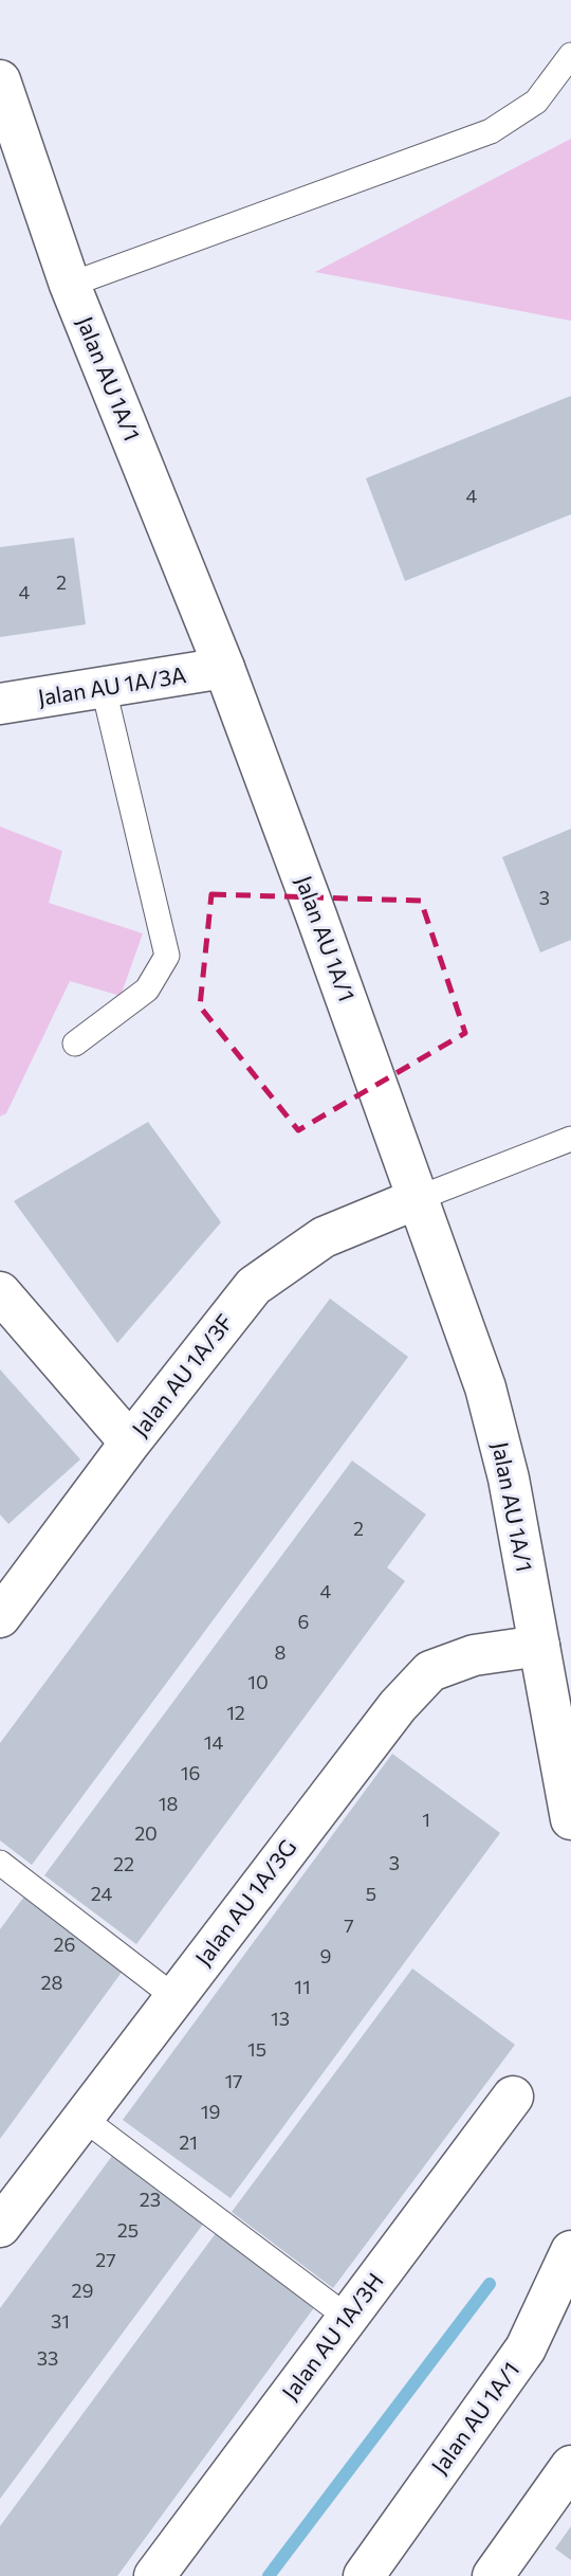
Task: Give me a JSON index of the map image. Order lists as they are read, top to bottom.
{
  "streets": {
    "street": [
      "Jalan AU 1A/1",
      "Jalan AU 1A/3A",
      "Jalan AU 1A/3F",
      "Jalan AU 1A/3G",
      "Jalan AU 1A/3H"
    ]
  },
  "crossings": [
    ["Jalan AU 1A/1", "Jalan AU 1A/3A"],
    ["Jalan AU 1A/1", "Jalan AU 1A/3F"],
    ["Jalan AU 1A/1", "Jalan AU 1A/3G"]
  ],
  "house_numbers": [
    "4",
    "2",
    "4",
    "3",
    "2",
    "4",
    "6",
    "8",
    "10",
    "12",
    "14",
    "16",
    "18",
    "1",
    "20",
    "3",
    "22",
    "24",
    "5",
    "7",
    "26",
    "9",
    "28",
    "11",
    "13",
    "15",
    "17",
    "19",
    "21",
    "23",
    "25",
    "27",
    "29",
    "31",
    "33"
  ]
}
